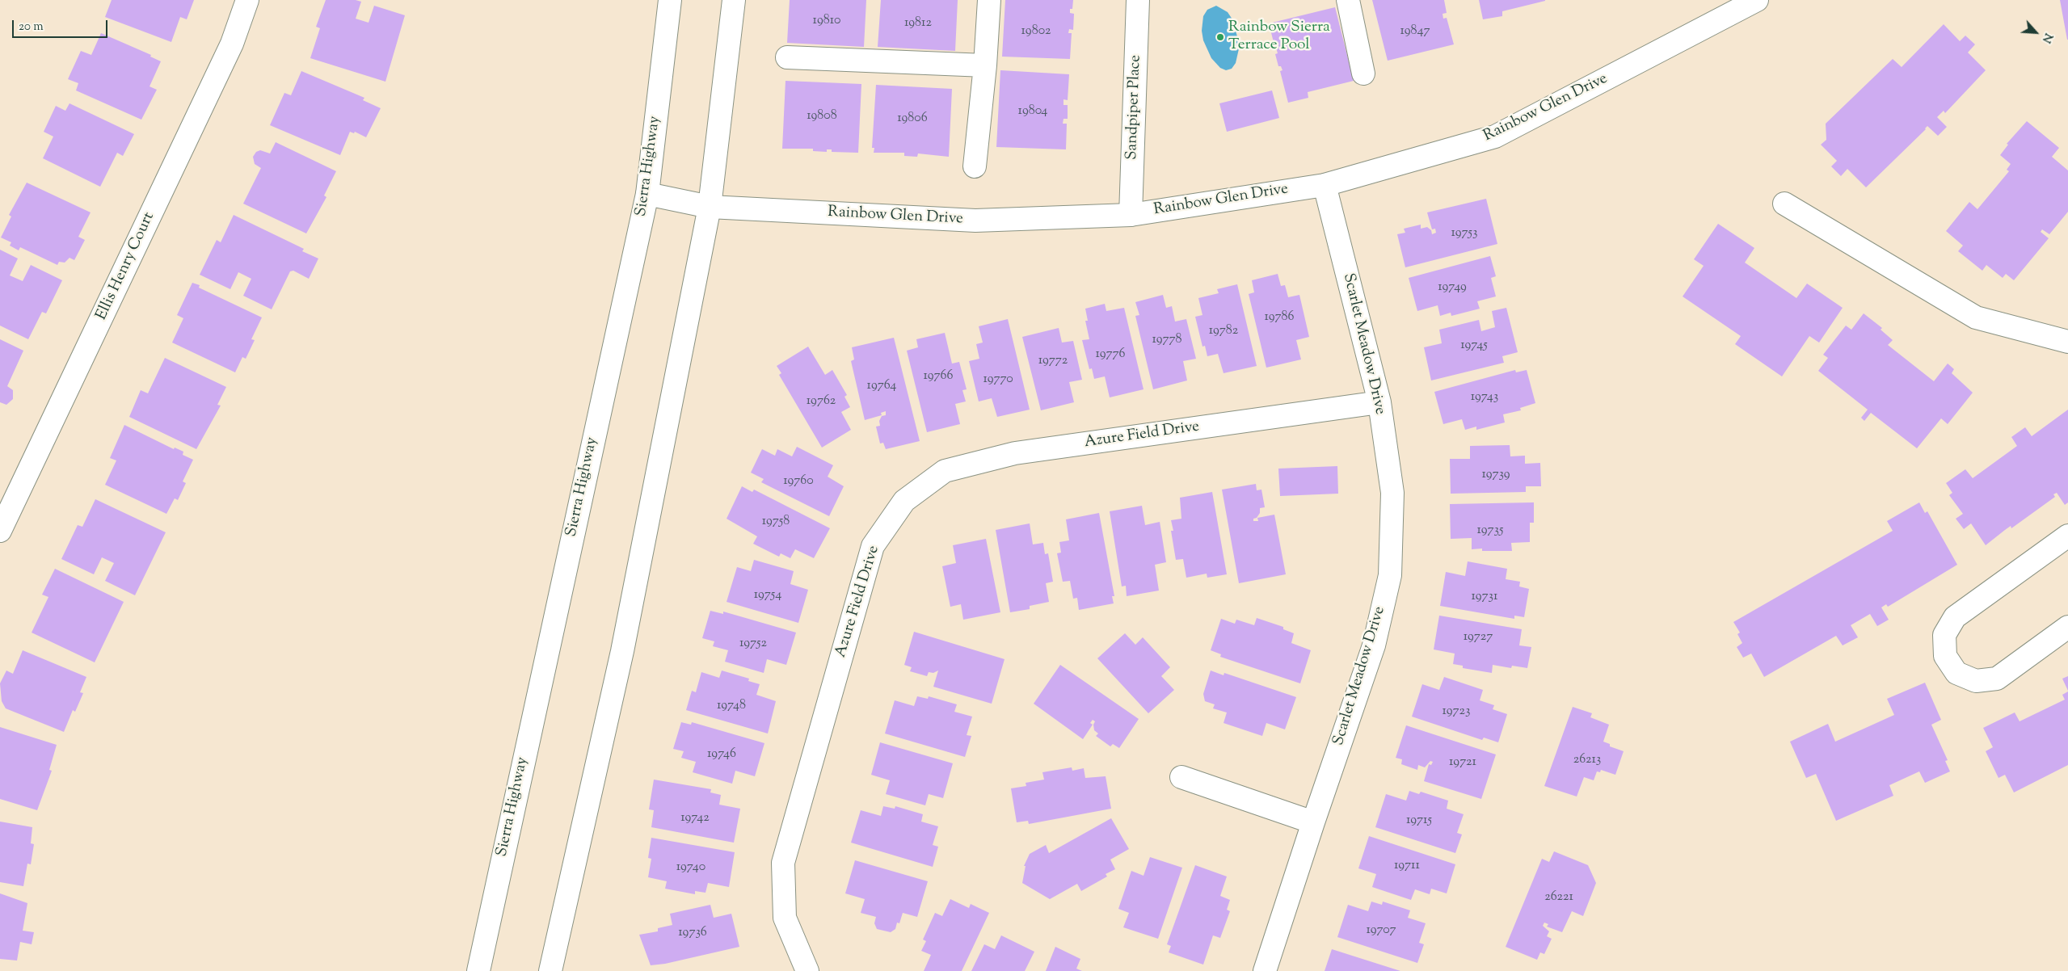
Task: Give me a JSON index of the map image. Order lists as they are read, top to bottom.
{
  "streets": {
    "street": [
      "Sandpiper Place",
      "Rainbow Glen Drive",
      "Sierra Highway",
      "Ellis Henry Court",
      "Scarlet Meadow Drive",
      "Azure Field Drive"
    ]
  },
  "crossings": [
    ["Sandpiper Place", "Rainbow Glen Drive"],
    ["Rainbow Glen Drive", "Sierra Highway"],
    ["Rainbow Glen Drive", "Scarlet Meadow Drive"],
    ["Scarlet Meadow Drive", "Azure Field Drive"]
  ],
  "places": ["Rainbow Sierra Terrace Pool"],
  "house_numbers": [
    "19810",
    "19812",
    "19802",
    "19847",
    "19804",
    "19808",
    "19806",
    "19753",
    "19749",
    "19786",
    "19782",
    "19778",
    "19745",
    "19776",
    "19772",
    "19766",
    "19770",
    "19764",
    "19743",
    "19762",
    "19739",
    "19760",
    "19758",
    "19735",
    "19754",
    "19731",
    "19727",
    "19752",
    "19748",
    "19723",
    "19746",
    "26213",
    "19721",
    "19742",
    "19715",
    "19711",
    "19740",
    "26221",
    "19707",
    "19736"
  ],
  "scale_bar": "20 m",
  "north": "bottom right"
}
